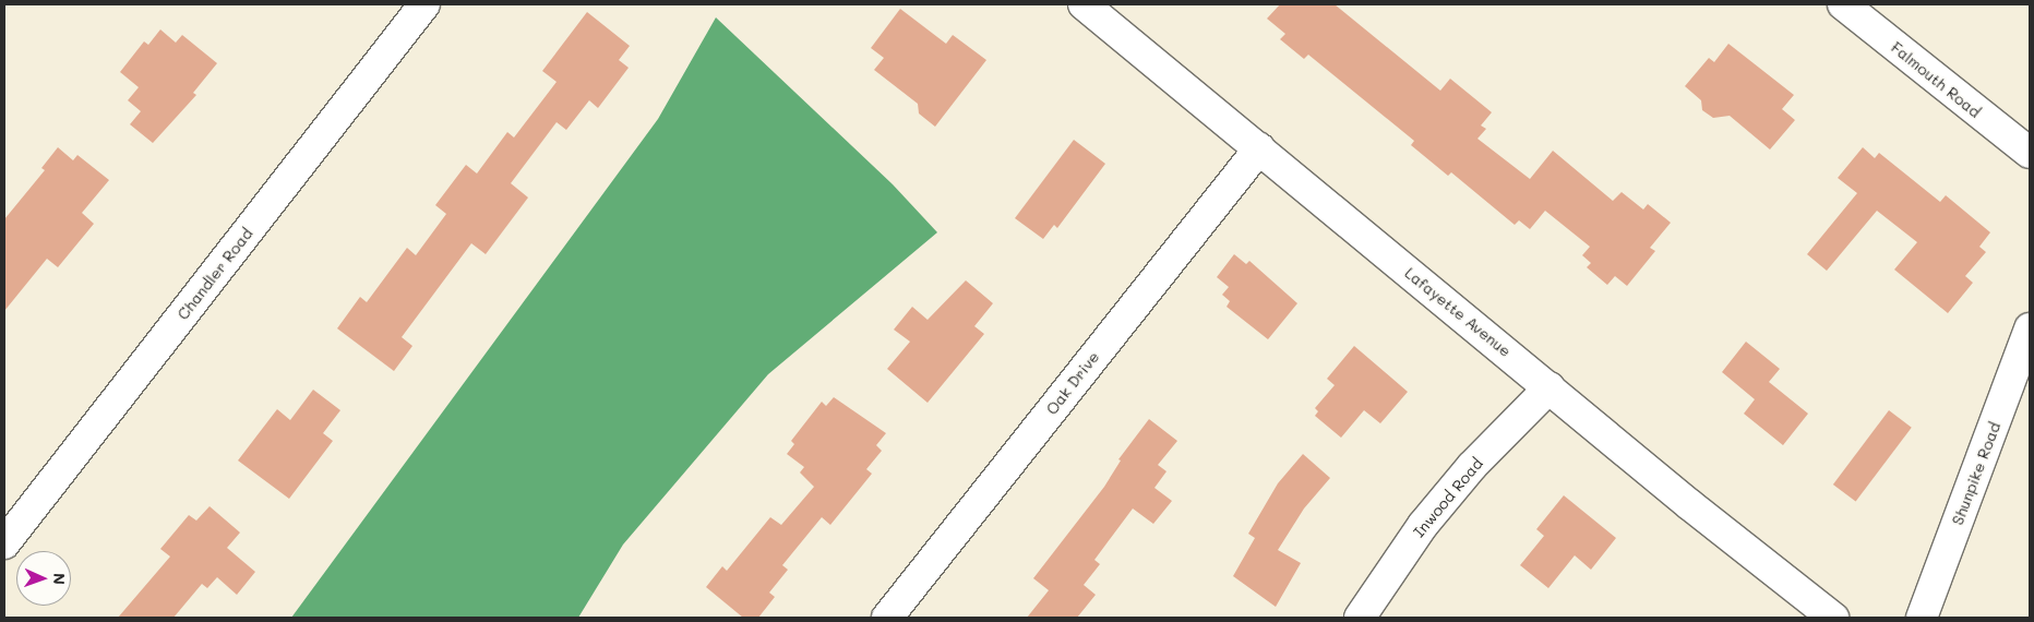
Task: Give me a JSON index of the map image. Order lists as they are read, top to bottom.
{
  "streets": {
    "street": [
      "Falmouth Road",
      "Chandler Road",
      "Lafayette Avenue",
      "Oak Drive",
      "Shunpike Road",
      "Inwood Road"
    ]
  },
  "crossings": [
    ["Lafayette Avenue", "Oak Drive"],
    ["Lafayette Avenue", "Inwood Road"]
  ],
  "north": "right"
}
